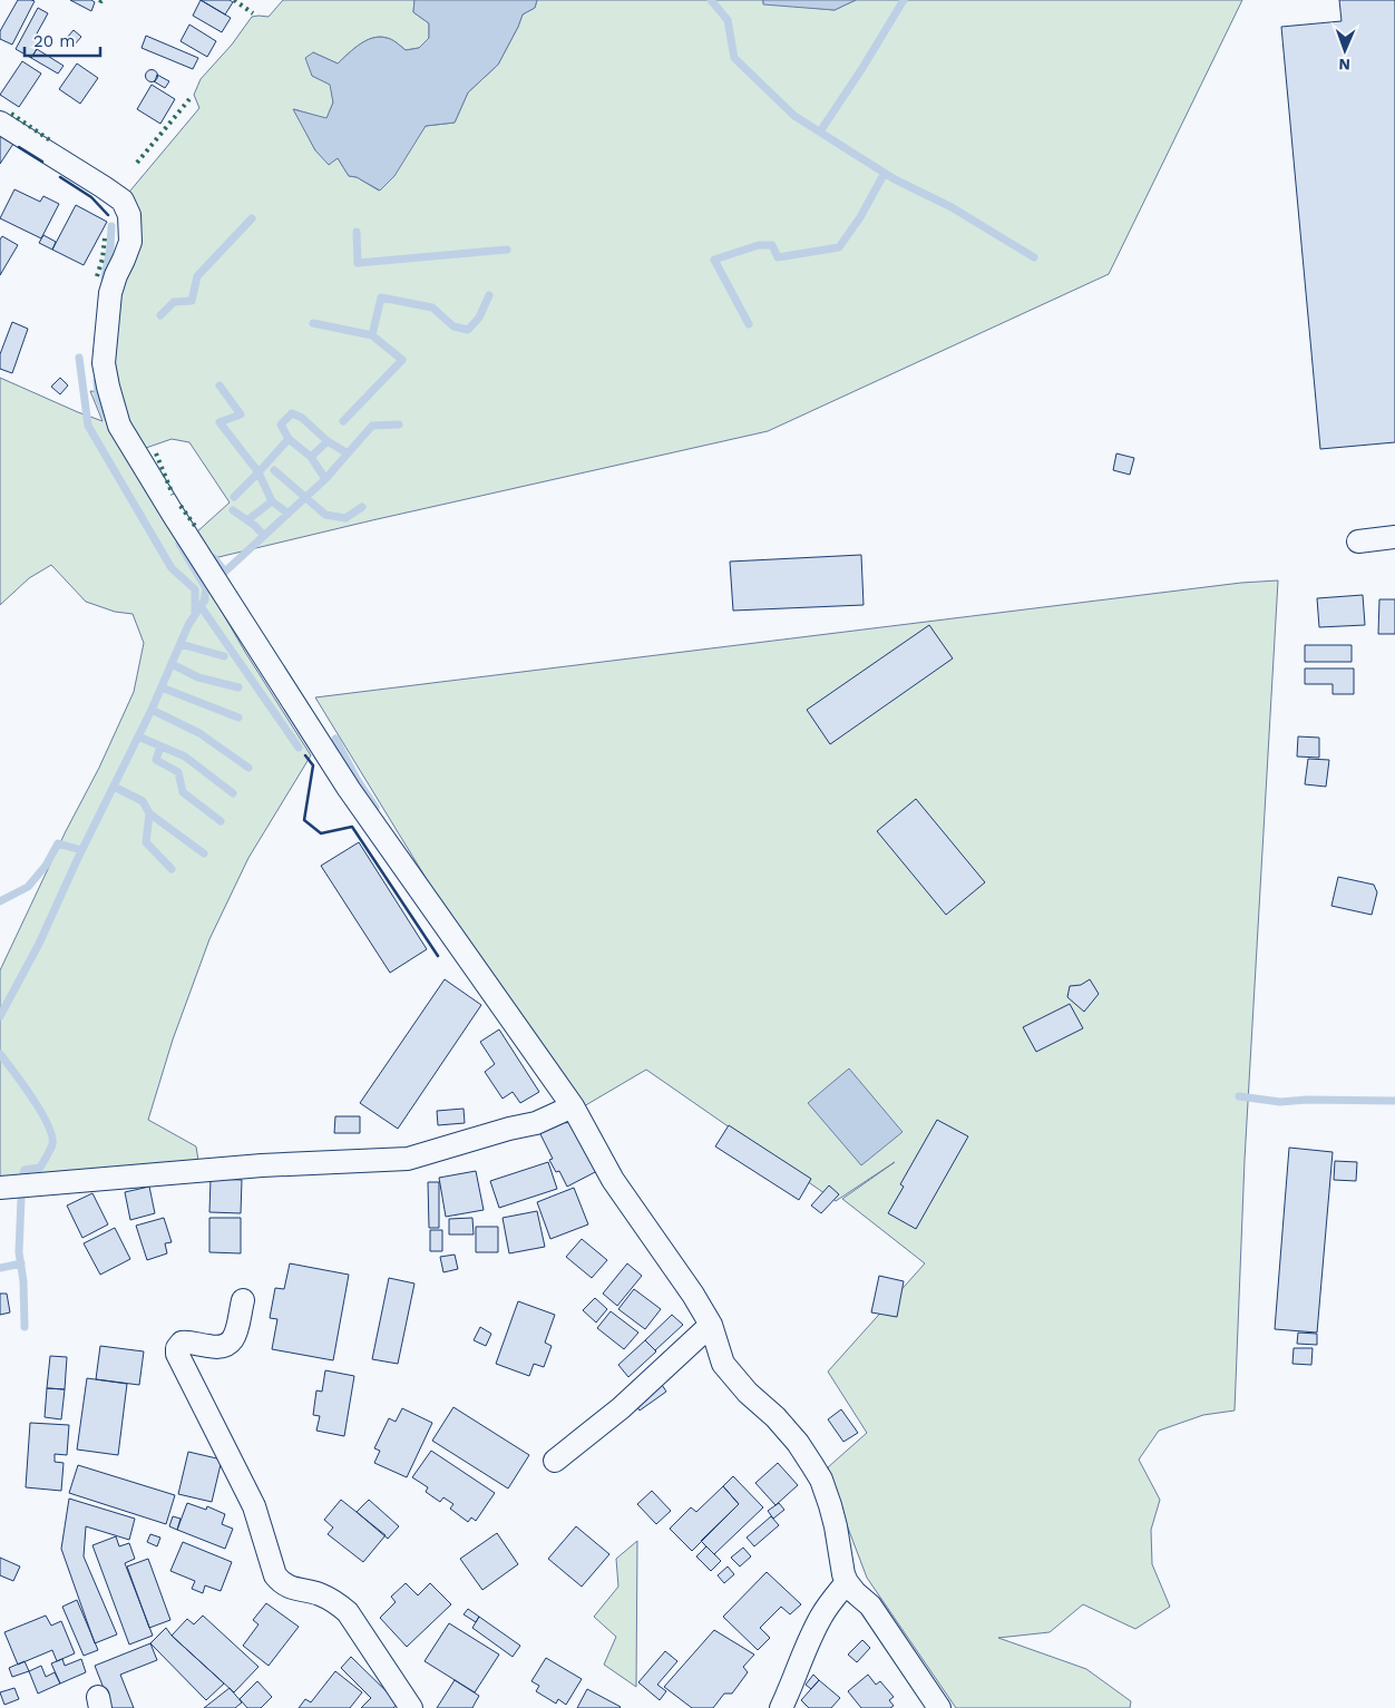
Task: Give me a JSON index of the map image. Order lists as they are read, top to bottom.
{
  "scale_bar": "20 m",
  "north": "bottom"
}
